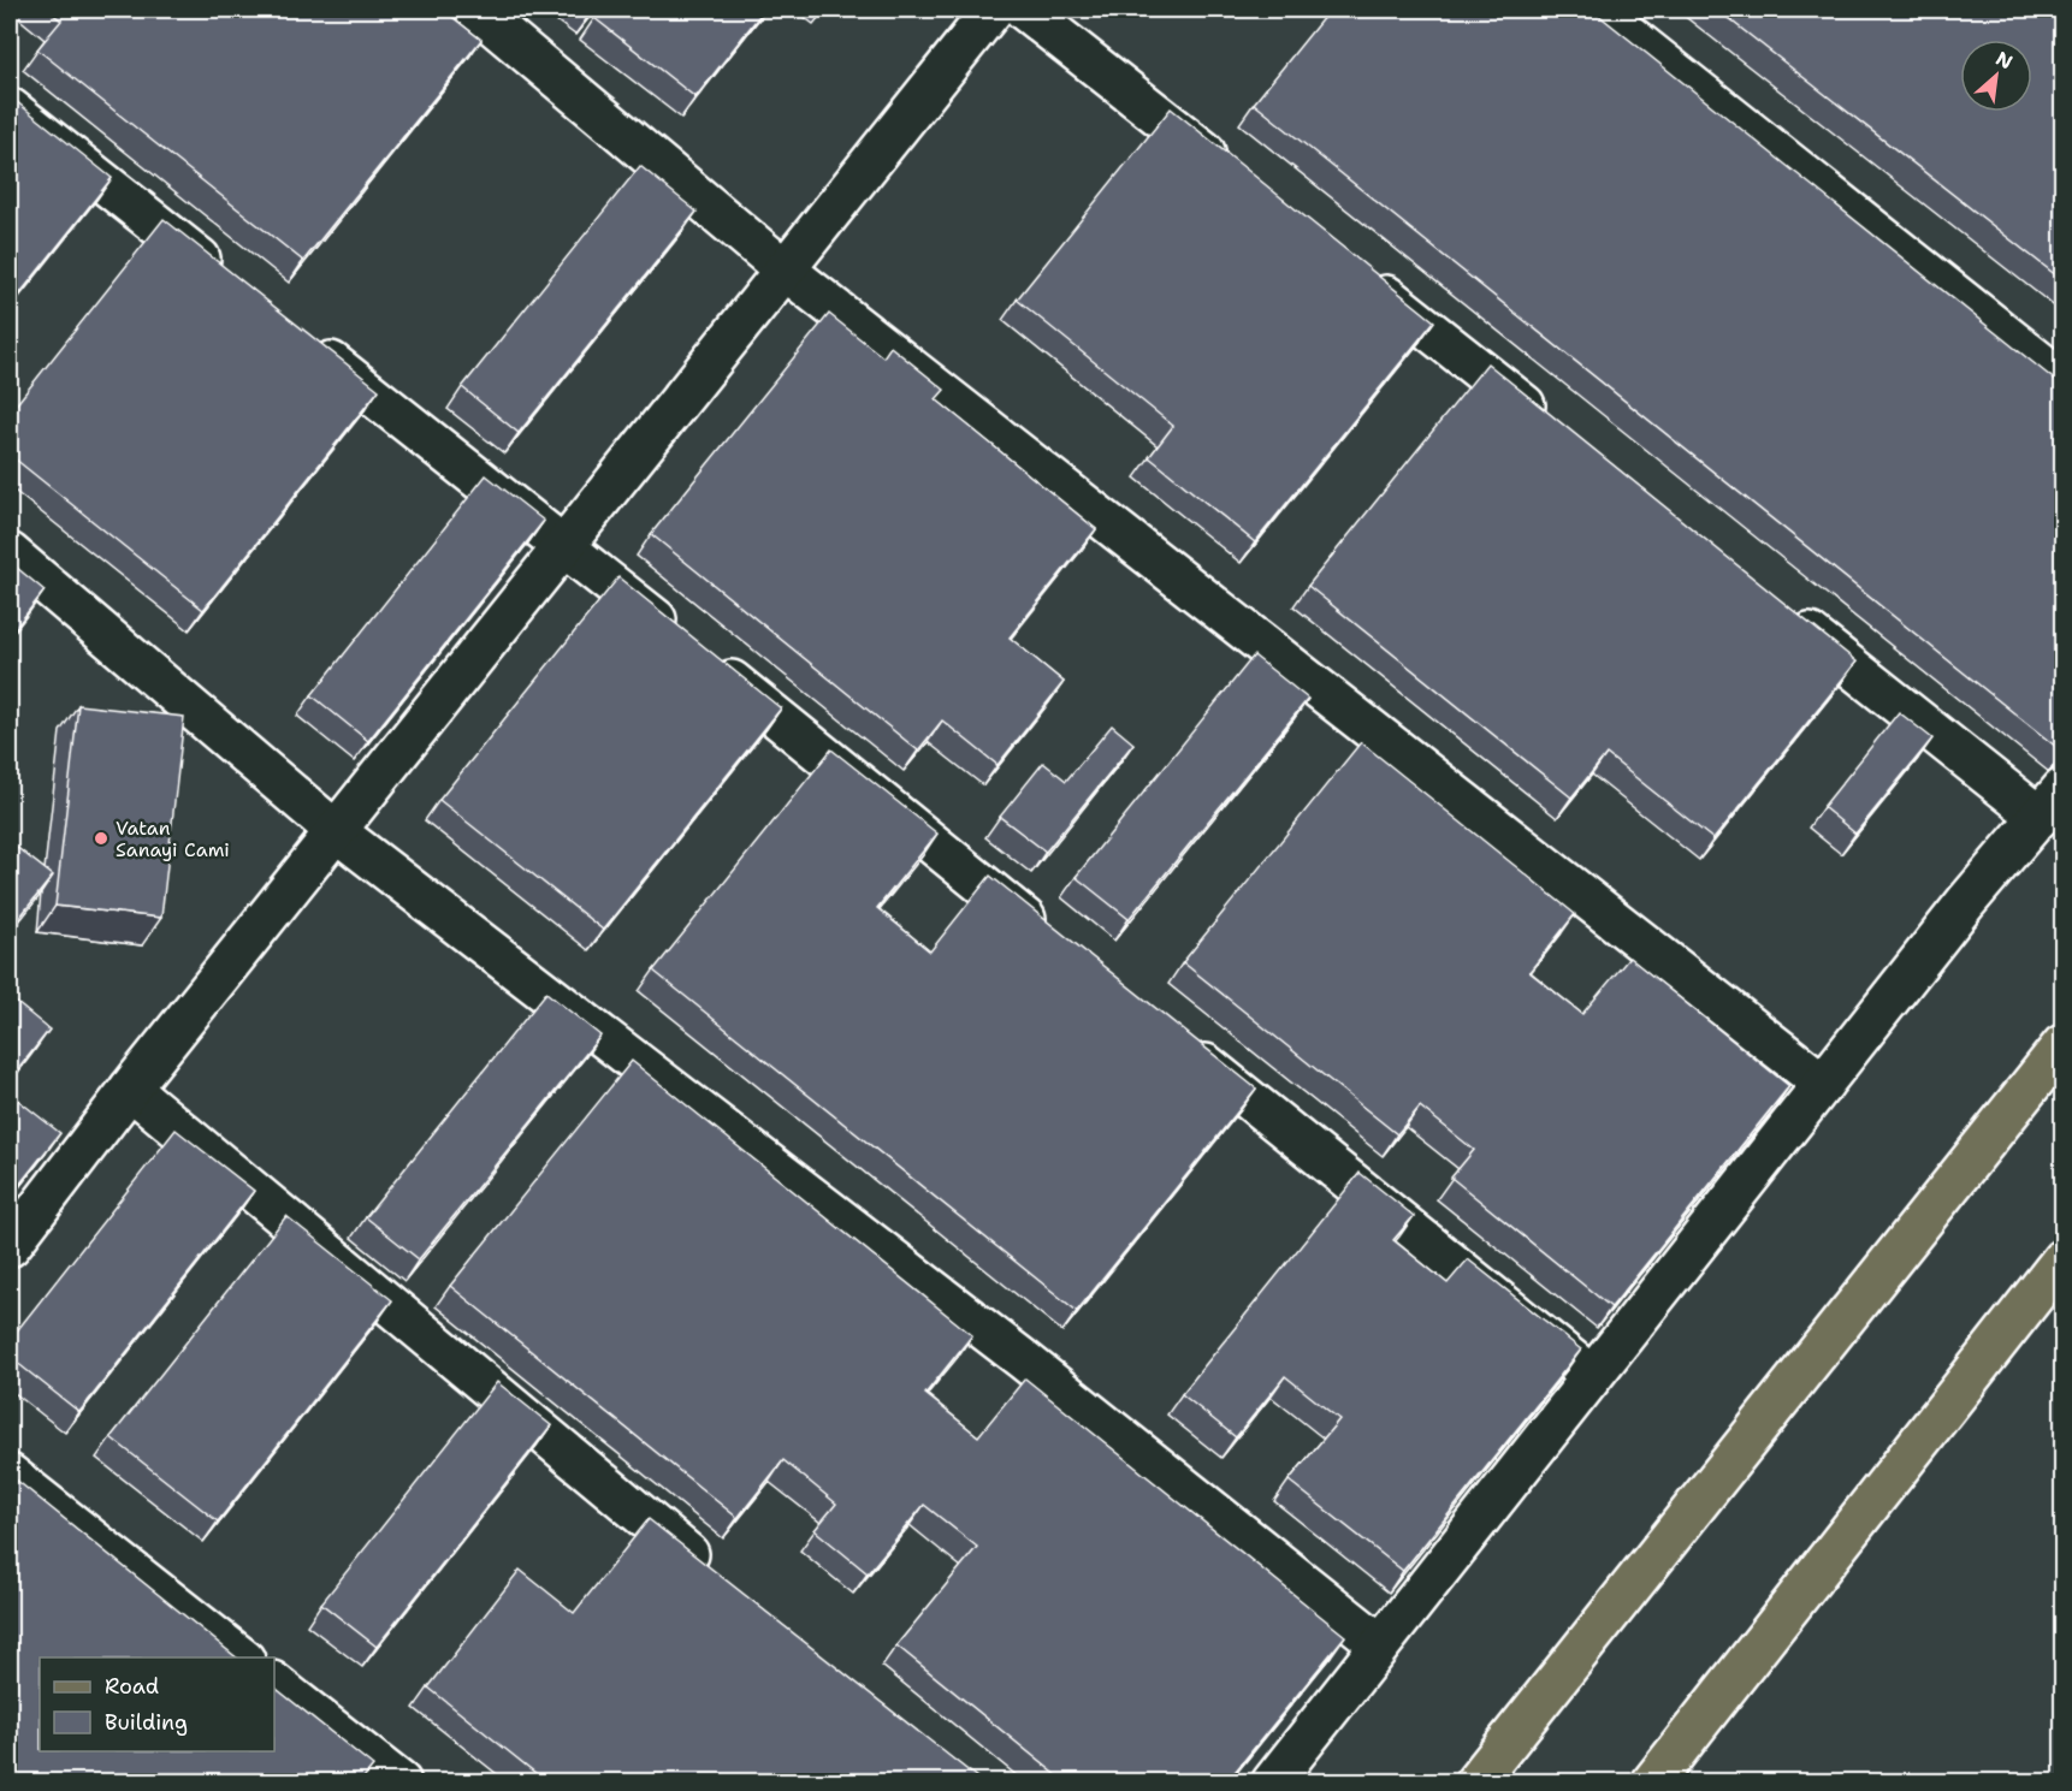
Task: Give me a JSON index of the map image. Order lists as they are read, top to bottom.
{
  "places": ["Vatan Sanayi Cami"],
  "legend": ["Road", "Building"],
  "north": "top right"
}
